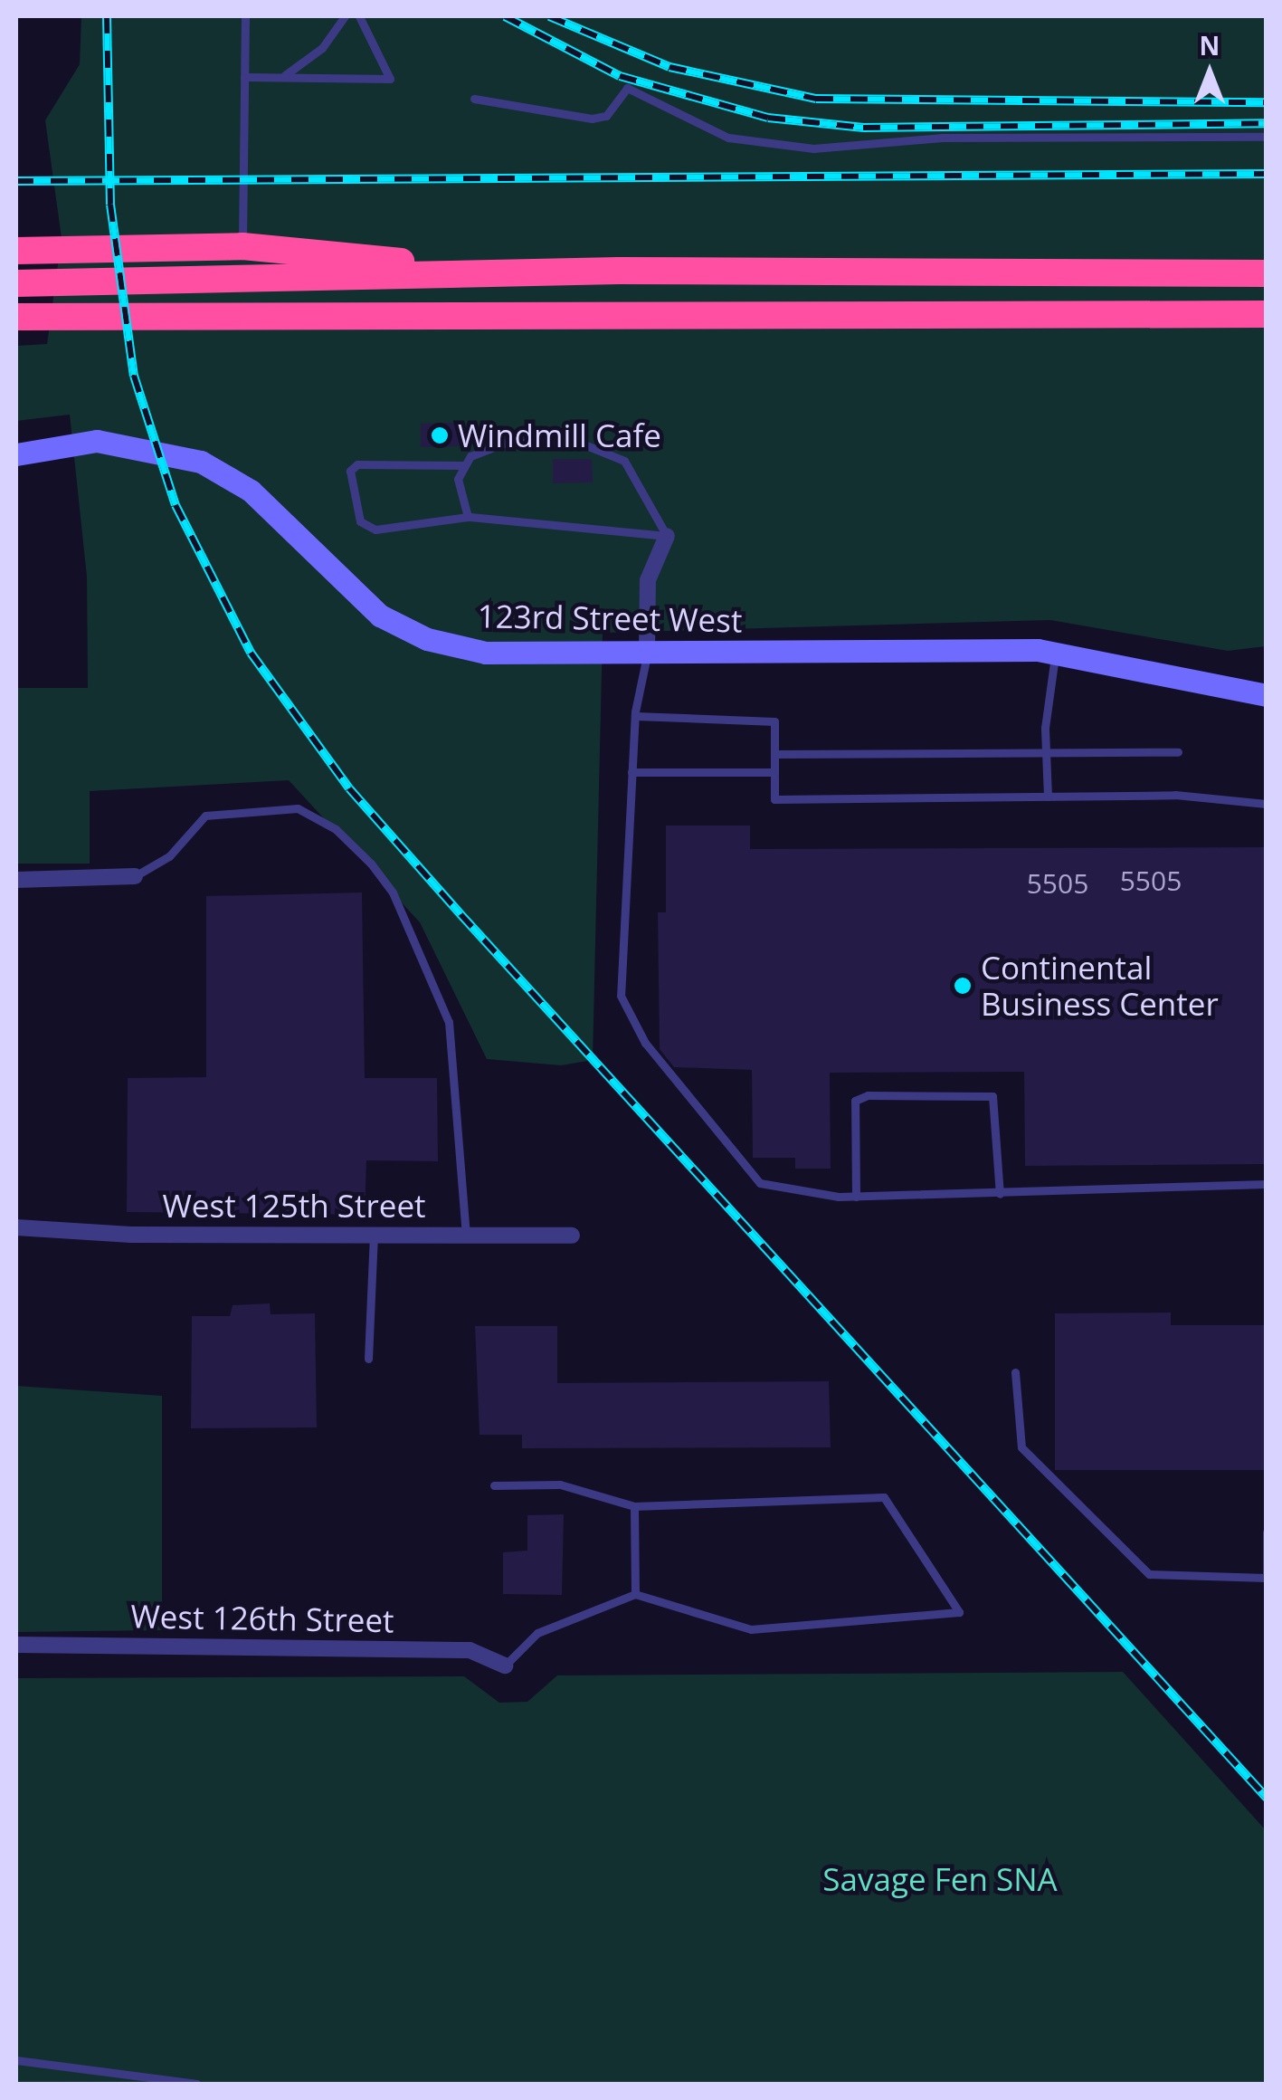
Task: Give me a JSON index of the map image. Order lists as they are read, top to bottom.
{
  "streets": {
    "street": ["123rd Street West", "West 125th Street", "West 126th Street"]
  },
  "parks": ["Savage Fen SNA"],
  "places": ["Windmill Cafe", "Continental Business Center"],
  "house_numbers": ["5505", "5505"],
  "north": "top"
}
